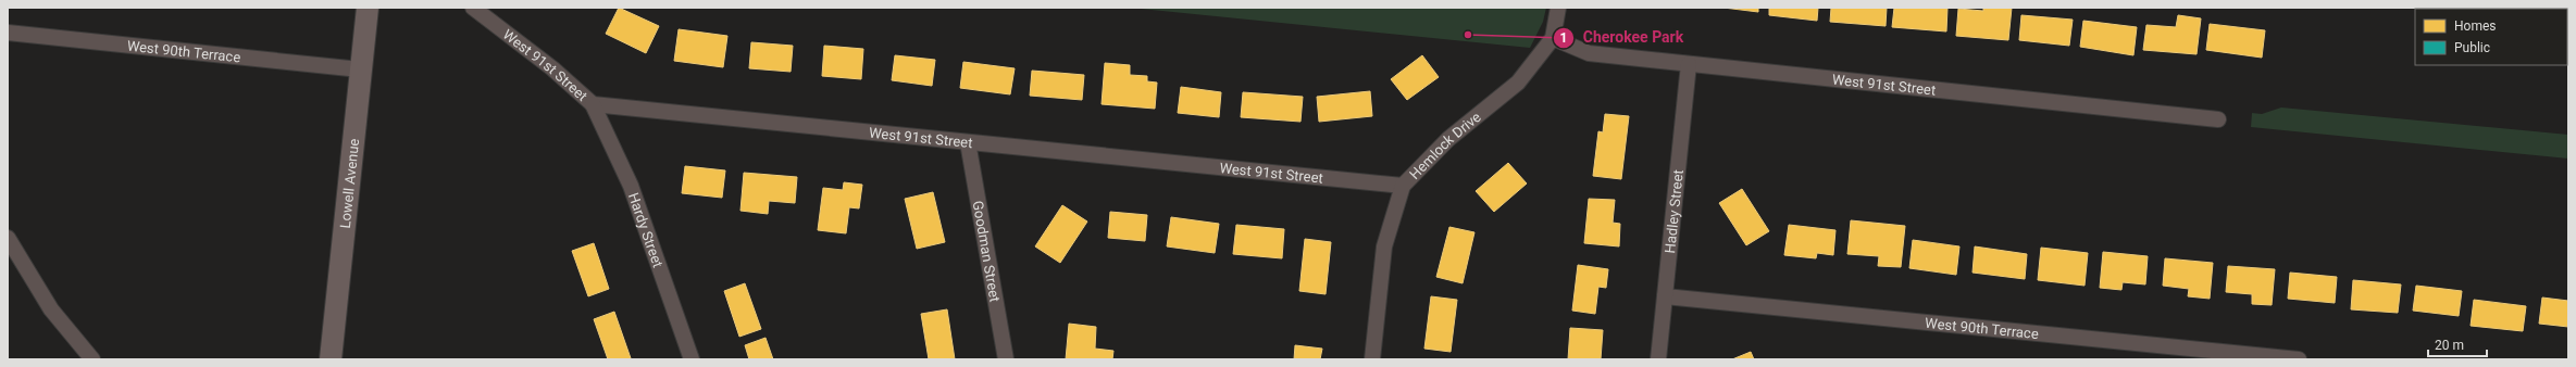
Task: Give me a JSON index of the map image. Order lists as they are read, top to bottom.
{
  "streets": {
    "street": [
      "West 90th Terrace",
      "West 91st Street",
      "Hemlock Drive",
      "Lowell Avenue",
      "Hadley Street",
      "Hardy Street",
      "Goodman Street"
    ]
  },
  "crossings": [
    ["West 90th Terrace", "Lowell Avenue"],
    ["West 90th Terrace", "Hadley Street"],
    ["West 91st Street", "Hemlock Drive"],
    ["West 91st Street", "Hadley Street"],
    ["West 91st Street", "Hardy Street"],
    ["West 91st Street", "Goodman Street"]
  ],
  "places": ["Cherokee Park"],
  "legend": ["Homes", "Public"],
  "scale_bar": "20 m"
}
